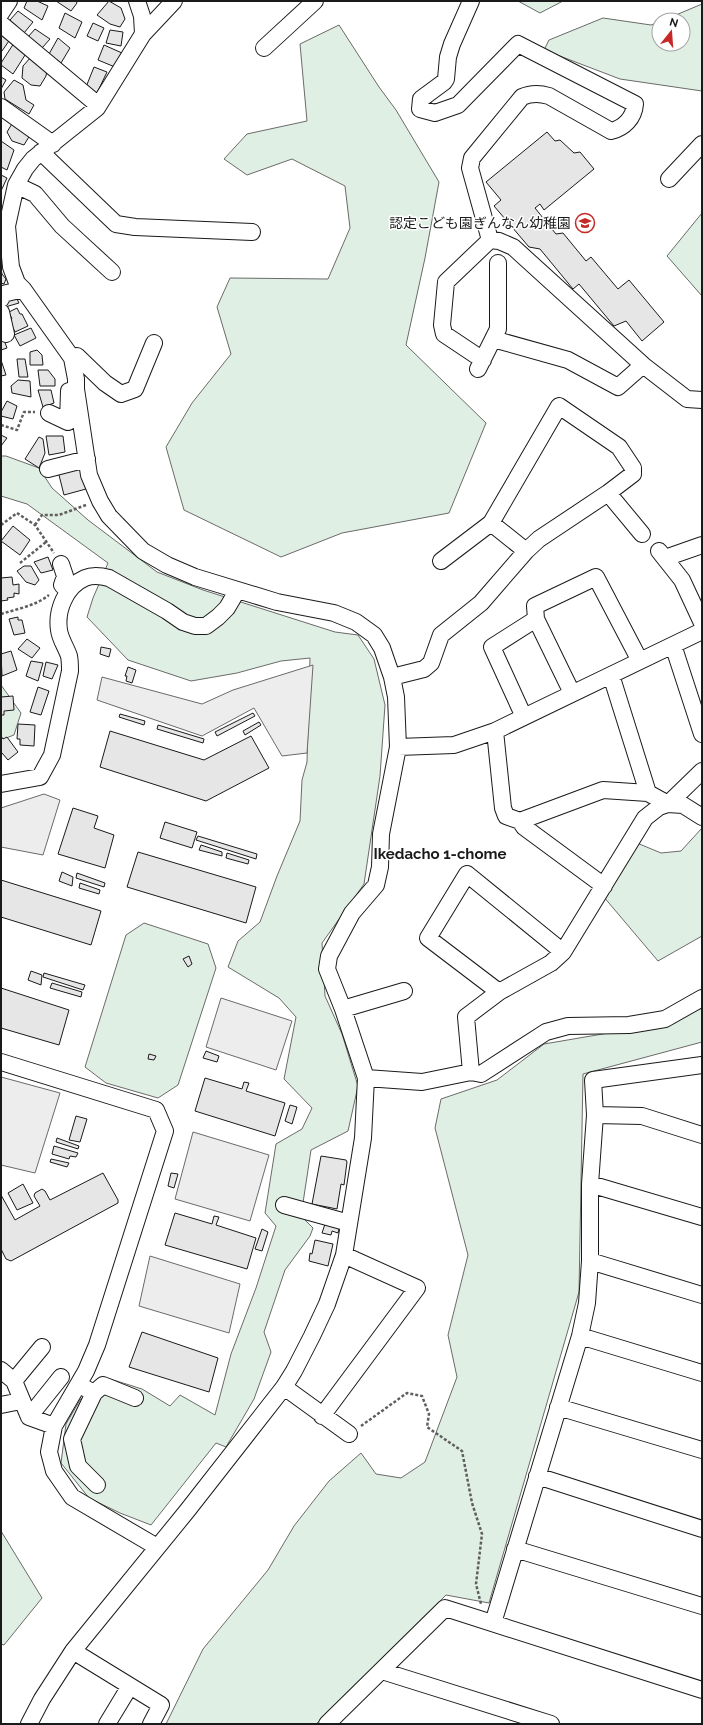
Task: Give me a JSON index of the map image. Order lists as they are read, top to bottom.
{
  "districts": ["Ikedacho 1-chome"],
  "places": {
    "school or university": ["認定こども園ぎんなん幼稚園"]
  },
  "north": "top"
}
